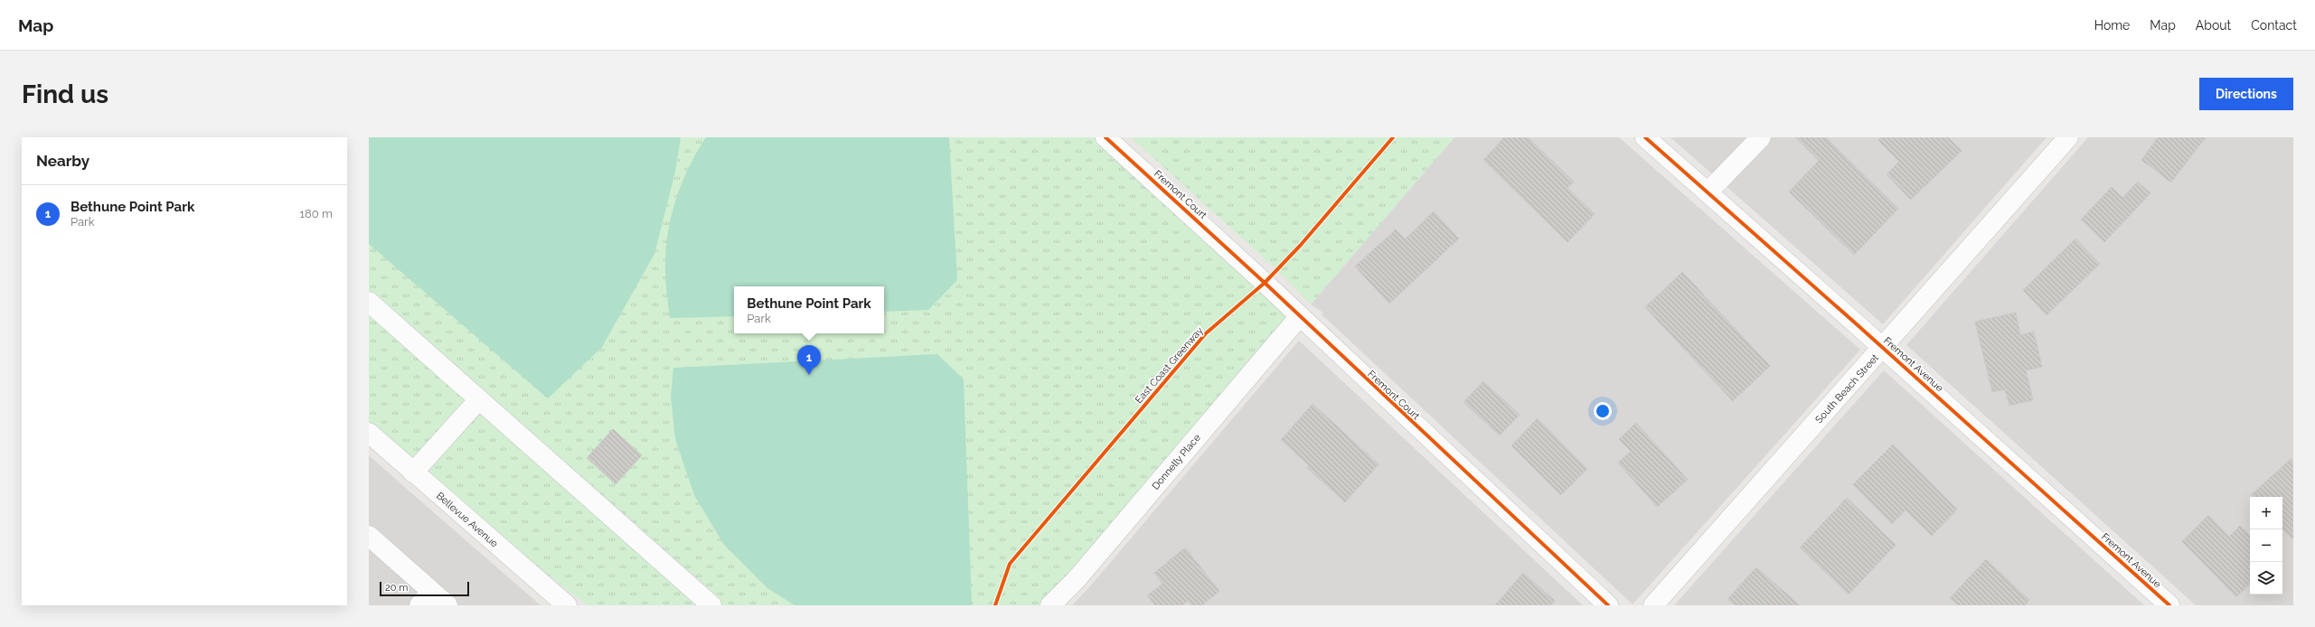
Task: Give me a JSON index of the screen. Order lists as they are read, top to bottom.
{
  "streets": {
    "street": [
      "Fremont Court",
      "Fremont Avenue",
      "South Beach Street",
      "Donnelly Place",
      "Bellevue Avenue"
    ],
    "cycle path": ["East Coast Greenway"]
  },
  "crossings": [
    ["Fremont Court", "Donnelly Place"],
    ["Fremont Avenue", "South Beach Street"]
  ],
  "scale_bar": "20 m",
  "page": {
    "header": "Map",
    "nav": [
      "Home",
      "Map",
      "About",
      "Contact"
    ],
    "buttons": "Directions",
    "title": "Find us",
    "heading": "Nearby",
    "list": [
      {
        "mark": "1",
        "name": "Bethune Point Park",
        "note": "Park",
        "value": "180 m"
      }
    ],
    "popup": ["Bethune Point Park", "Park"],
    "pins": "1",
    "map_buttons": ["+", "−"],
    "scale": "20 m"
  }
}
